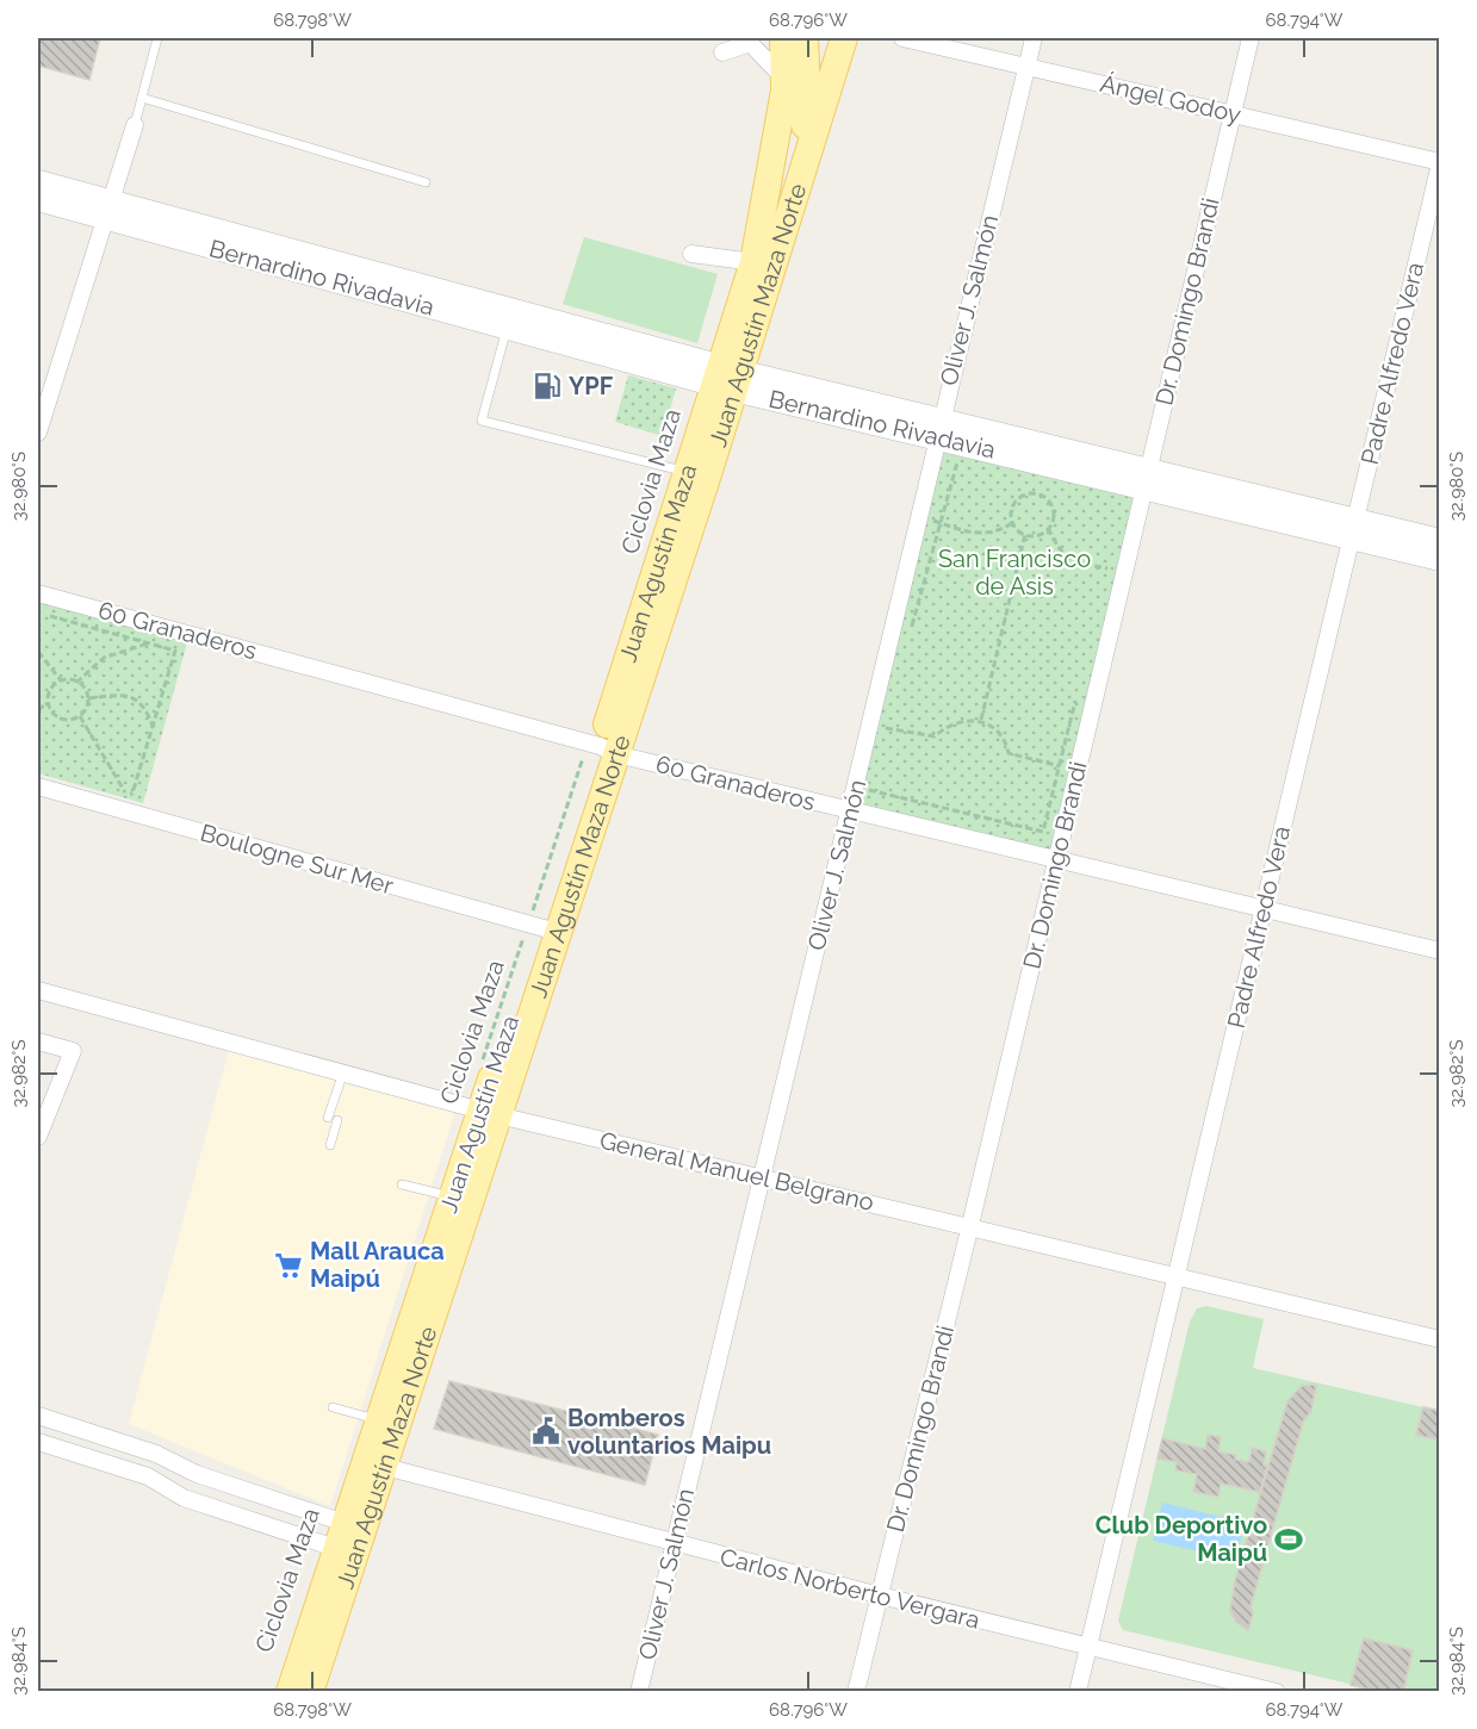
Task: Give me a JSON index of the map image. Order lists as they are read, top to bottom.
{
  "streets": {
    "main road": ["Juan Agustín Maza Norte", "Juan Agustín Maza"],
    "street": [
      "Ángel Godoy",
      "Bernardino Rivadavia",
      "Oliver J. Salmón",
      "Dr. Domingo Brandi",
      "Padre Alfredo Vera",
      "60 Granaderos",
      "Boulogne Sur Mer",
      "General Manuel Belgrano",
      "Carlos Norberto Vergara"
    ],
    "path": ["Ciclovia Maza"]
  },
  "crossings": [
    ["Ángel Godoy", "Oliver J. Salmón"],
    ["Ángel Godoy", "Dr. Domingo Brandi"],
    ["Ángel Godoy", "Padre Alfredo Vera"],
    ["Bernardino Rivadavia", "Oliver J. Salmón"],
    ["Bernardino Rivadavia", "Dr. Domingo Brandi"],
    ["Bernardino Rivadavia", "Juan Agustín Maza Norte"],
    ["Bernardino Rivadavia", "Padre Alfredo Vera"],
    ["Bernardino Rivadavia", "Juan Agustín Maza"],
    ["Oliver J. Salmón", "60 Granaderos"],
    ["Oliver J. Salmón", "General Manuel Belgrano"],
    ["Oliver J. Salmón", "Carlos Norberto Vergara"],
    ["Dr. Domingo Brandi", "60 Granaderos"],
    ["Dr. Domingo Brandi", "General Manuel Belgrano"],
    ["Dr. Domingo Brandi", "Carlos Norberto Vergara"],
    ["Juan Agustín Maza Norte", "Ciclovia Maza"],
    ["Juan Agustín Maza Norte", "Juan Agustín Maza"],
    ["Juan Agustín Maza Norte", "60 Granaderos"],
    ["Juan Agustín Maza Norte", "Boulogne Sur Mer"],
    ["Juan Agustín Maza Norte", "General Manuel Belgrano"],
    ["Juan Agustín Maza Norte", "Carlos Norberto Vergara"],
    ["Padre Alfredo Vera", "60 Granaderos"],
    ["Padre Alfredo Vera", "General Manuel Belgrano"],
    ["Padre Alfredo Vera", "Carlos Norberto Vergara"],
    ["Ciclovia Maza", "Juan Agustín Maza"],
    ["Ciclovia Maza", "60 Granaderos"],
    ["Ciclovia Maza", "Boulogne Sur Mer"],
    ["Juan Agustín Maza", "60 Granaderos"],
    ["Juan Agustín Maza", "General Manuel Belgrano"]
  ],
  "parks": ["San Francisco de Asis"],
  "places": {
    "fuel station": ["YPF"],
    "supermarket": ["Mall Arauca Maipú"],
    "public building": ["Bomberos voluntarios Maipu"],
    "sports": ["Club Deportivo Maipú"]
  },
  "coordinates": [
    "68.798°W",
    "68.796°W",
    "68.794°W",
    "32.980°S",
    "32.982°S",
    "32.984°S"
  ]
}
